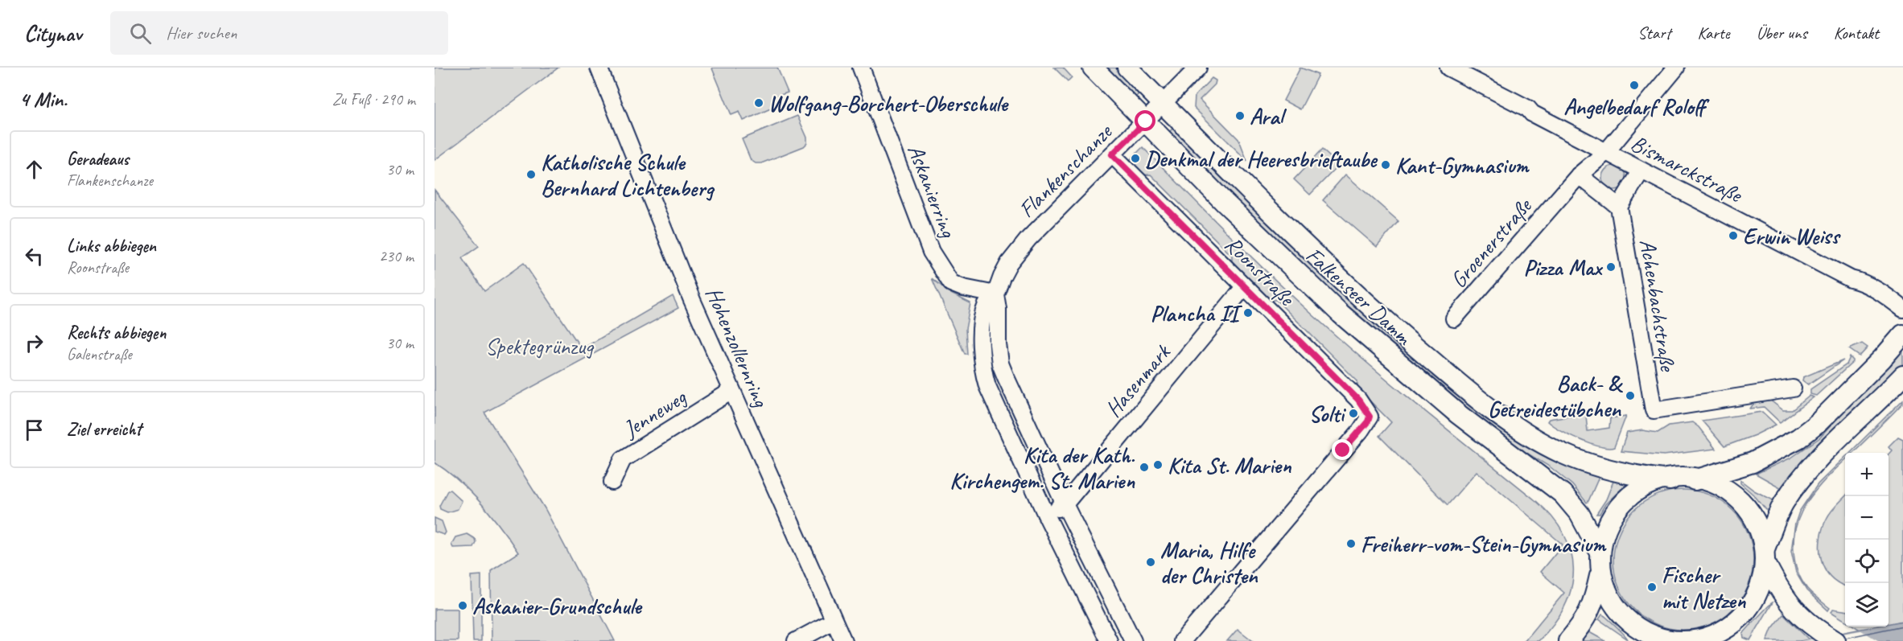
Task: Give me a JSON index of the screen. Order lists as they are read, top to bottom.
{
  "streets": {
    "main road": ["Falkenseer Damm"],
    "street": [
      "Bismarckstraße",
      "Flankenschanze",
      "Askanierring",
      "Groenerstraße",
      "Roonstraße",
      "Achenbachstraße",
      "Hohenzollernring",
      "Hasenmark",
      "Jenneweg"
    ]
  },
  "crossings": [
    ["Bismarckstraße", "Groenerstraße"],
    ["Flankenschanze", "Askanierring"],
    ["Flankenschanze", "Roonstraße"],
    ["Flankenschanze", "Falkenseer Damm"],
    ["Flankenschanze", "Hasenmark"],
    ["Roonstraße", "Hasenmark"],
    ["Hohenzollernring", "Jenneweg"]
  ],
  "parks": ["Spektegrünzug"],
  "places": [
    "Angelbedarf Roloff",
    "Wolfgang-Borchert-Oberschule",
    "Aral",
    "Denkmal der Heeresbrieftaube",
    "Kant-Gymnasium",
    "Katholische Schule Bernhard Lichtenberg",
    "Erwin Weiss",
    "Pizza Max",
    "Plancha II",
    "Back- & Getreidestübchen",
    "Solti",
    "Kita St. Marien",
    "Kita der Kath. Kirchengem. St. Marien",
    "Freiherr-vom-Stein-Gymnasium",
    "Maria, Hilfe der Christen",
    "Fischer mit Netzen",
    "Askanier-Grundschule"
  ],
  "page": {
    "header": "Citynav",
    "search": "Hier suchen",
    "nav": [
      "Start",
      "Karte",
      "Über uns",
      "Kontakt"
    ],
    "heading": ["4 Min.", "Zu Fuß · 290 m"],
    "list": [
      ["Geradeaus", "Flankenschanze", "30 m"],
      ["Links abbiegen", "Roonstraße", "230 m"],
      ["Rechts abbiegen", "Galenstraße", "30 m"],
      "Ziel erreicht"
    ],
    "map_buttons": ["+", "−"]
  }
}
